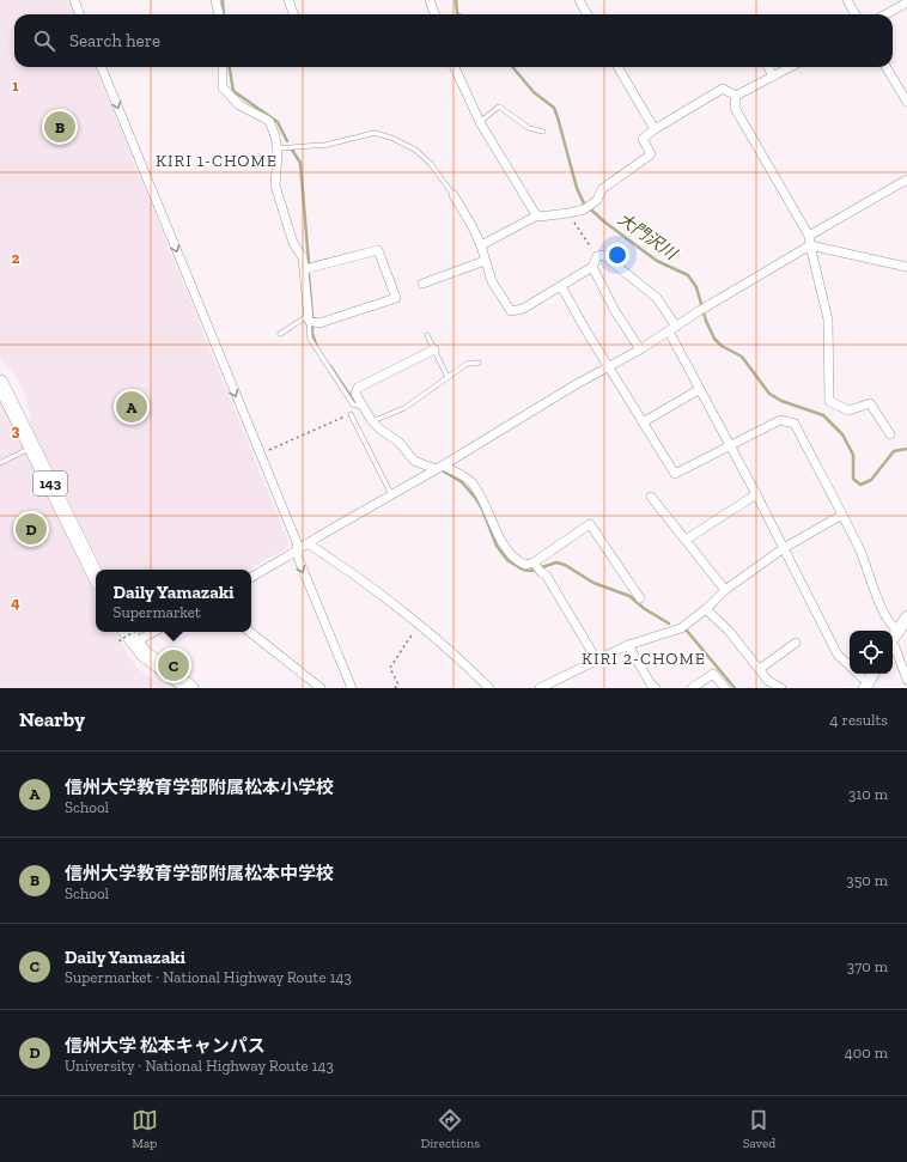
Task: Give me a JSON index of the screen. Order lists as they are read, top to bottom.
{
  "streets": {
    "highway": ["143"]
  },
  "districts": ["KIRI 1-CHOME", "KIRI 2-CHOME"],
  "water": ["大門沢川"],
  "page": {
    "search": "Search here",
    "pins": [
      "B",
      "A",
      "D",
      "C"
    ],
    "popup": ["Daily Yamazaki", "Supermarket"],
    "heading": ["Nearby", "4 results"],
    "list": [
      {
        "mark": "A",
        "name": "信州大学教育学部附属松本小学校",
        "note": "School",
        "value": "310 m"
      },
      {
        "mark": "B",
        "name": "信州大学教育学部附属松本中学校",
        "note": "School",
        "value": "350 m"
      },
      {
        "mark": "C",
        "name": "Daily Yamazaki",
        "note": "Supermarket · National Highway Route 143",
        "value": "370 m"
      },
      {
        "mark": "D",
        "name": "信州大学 松本キャンパス",
        "note": "University · National Highway Route 143",
        "value": "400 m"
      }
    ],
    "nav": ["Map", "Directions", "Saved"]
  },
  "grid": {
    "rows": [
      "1",
      "2",
      "3",
      "4"
    ]
  }
}
